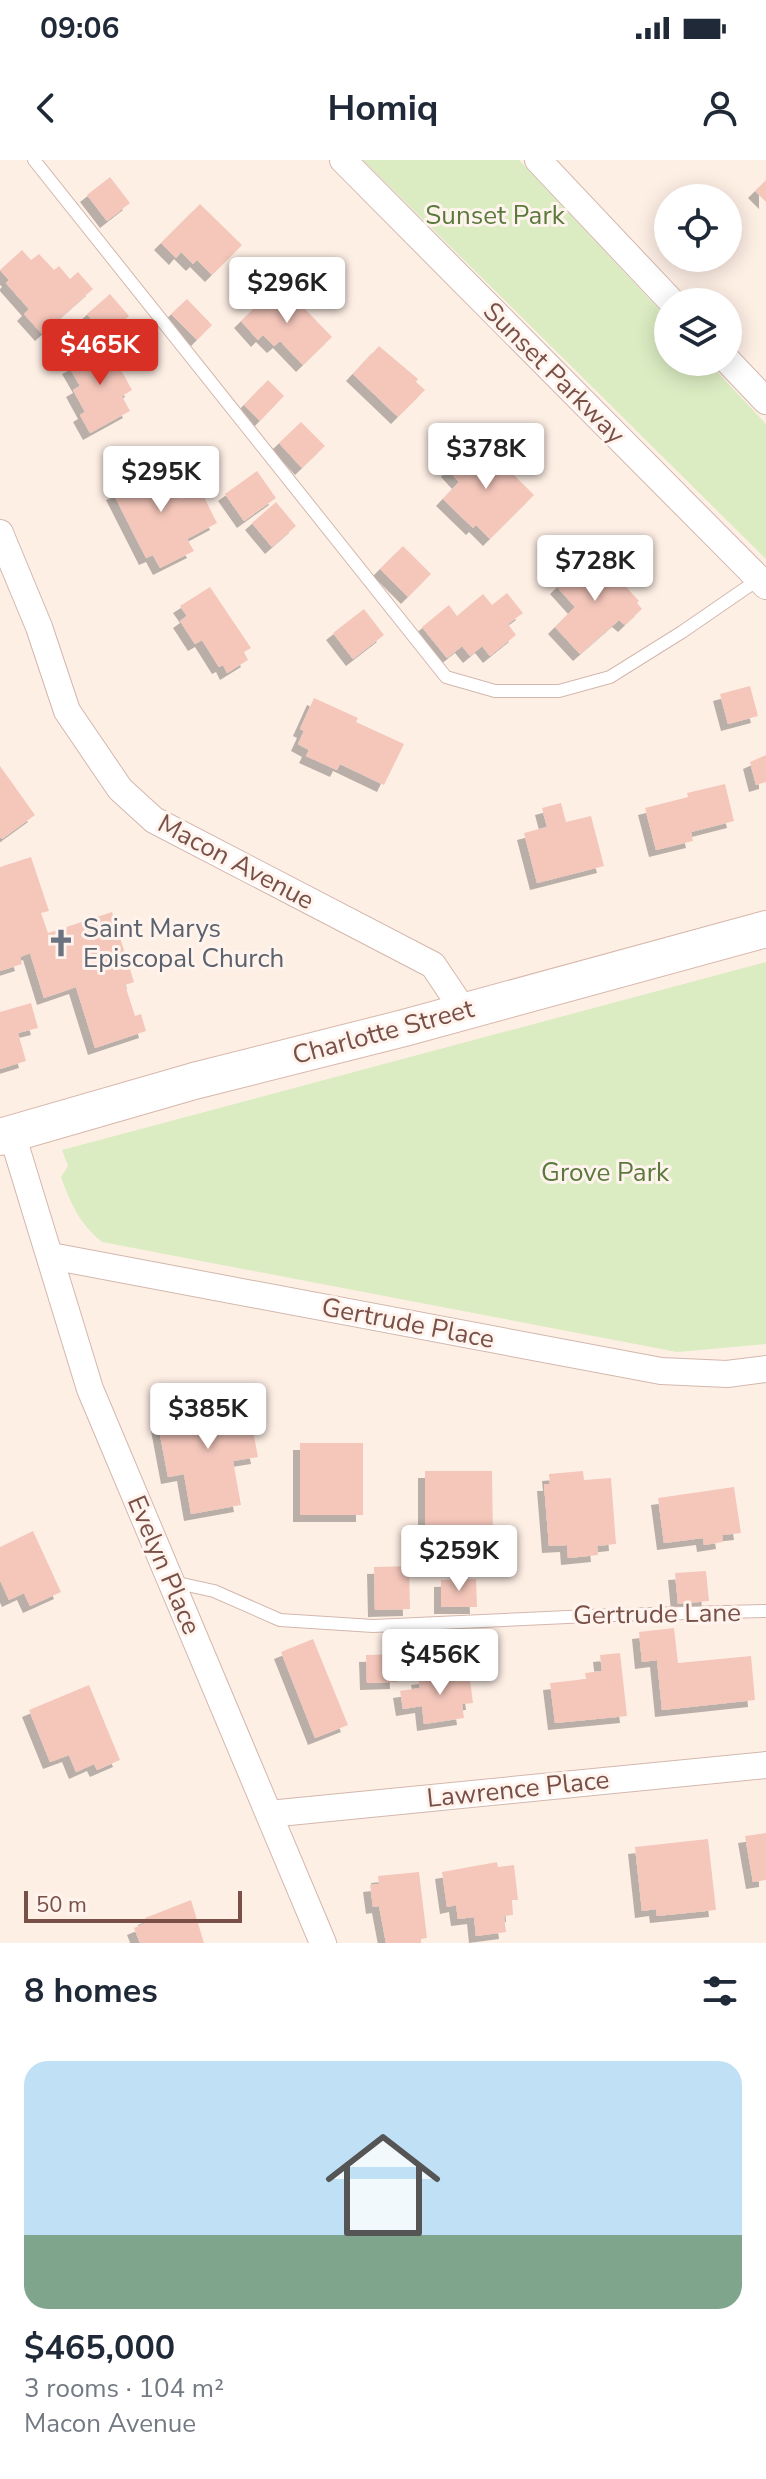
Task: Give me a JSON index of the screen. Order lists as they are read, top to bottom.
{
  "streets": {
    "street": [
      "Sunset Parkway",
      "Macon Avenue",
      "Charlotte Street",
      "Gertrude Place",
      "Evelyn Place",
      "Lawrence Place"
    ],
    "lane": ["Gertrude Lane"]
  },
  "crossings": [
    ["Macon Avenue", "Charlotte Street"],
    ["Charlotte Street", "Evelyn Place"],
    ["Gertrude Place", "Evelyn Place"],
    ["Evelyn Place", "Gertrude Lane"],
    ["Evelyn Place", "Lawrence Place"]
  ],
  "parks": ["Sunset Park", "Grove Park"],
  "places": {
    "church": ["Saint Marys Episcopal Church"]
  },
  "scale_bar": "50 m",
  "page": {
    "status": "09:06",
    "header": "Homiq",
    "price": [
      "$296K",
      "$465K",
      "$378K",
      "$295K",
      "$728K",
      "$385K",
      "$259K",
      "$456K"
    ],
    "scale": "50 m",
    "heading": "8 homes",
    "list": [
      {
        "name": "$465,000",
        "note": "3 rooms · 104 m² · Macon Avenue"
      }
    ]
  }
}
